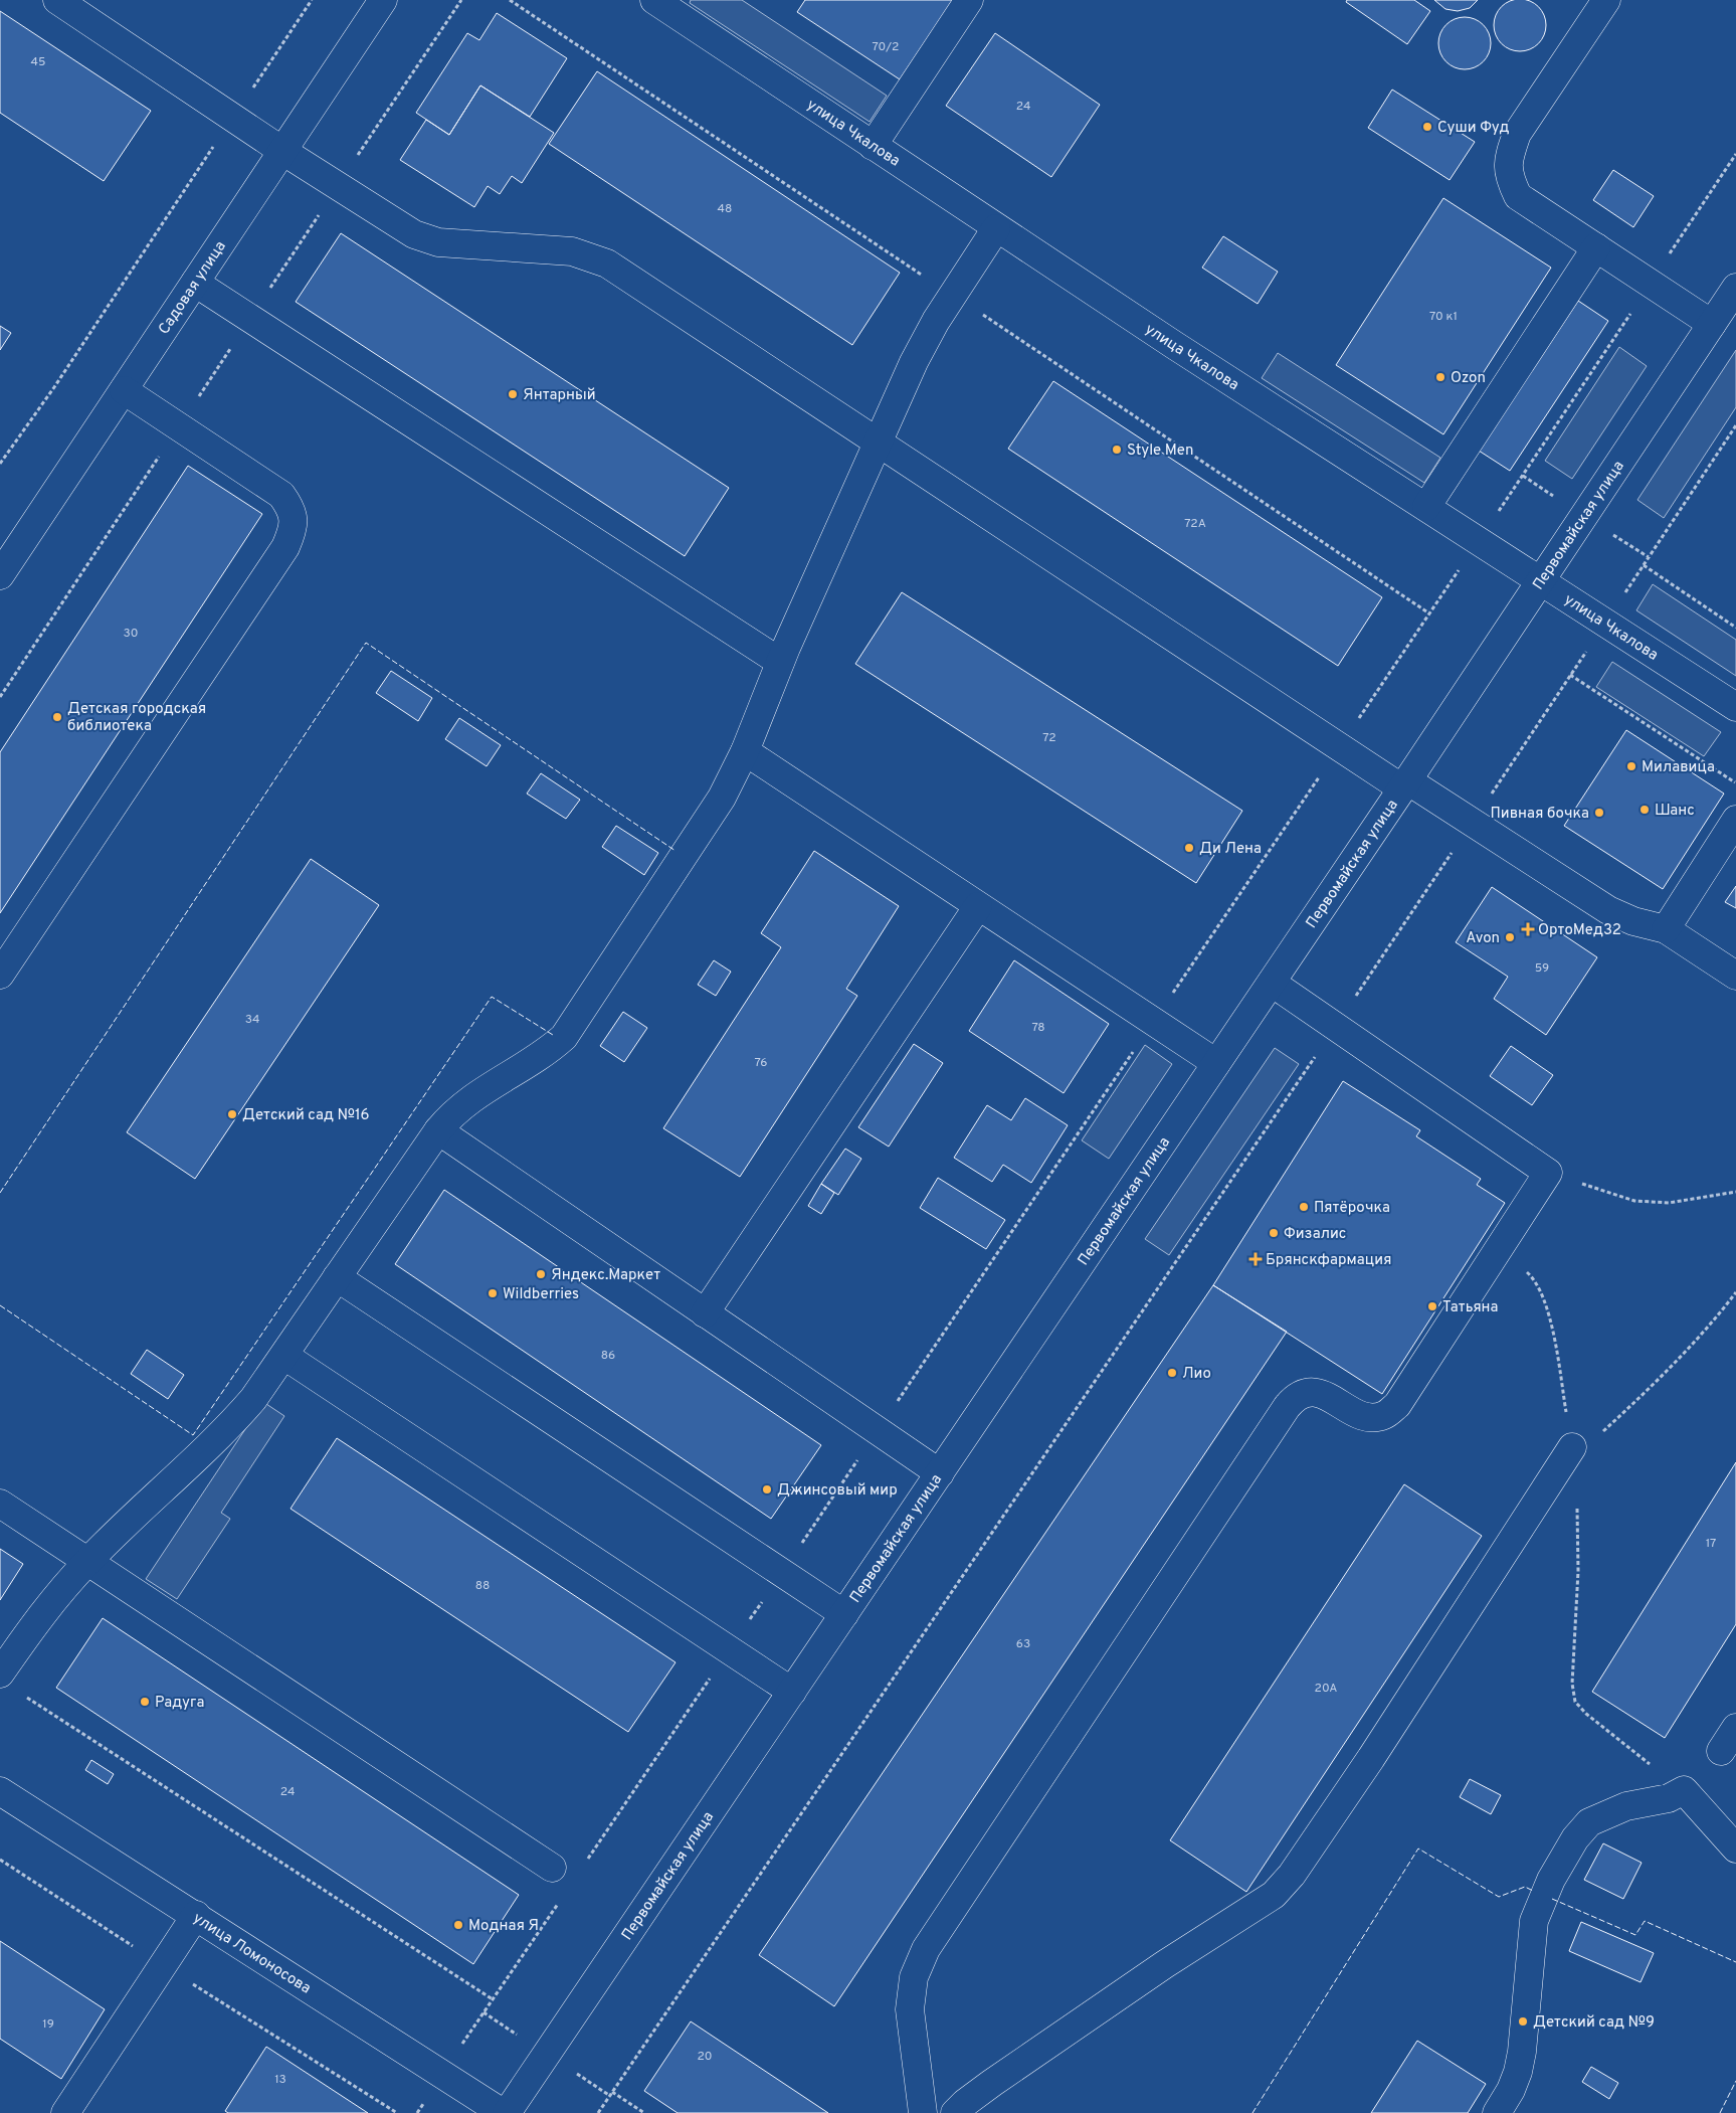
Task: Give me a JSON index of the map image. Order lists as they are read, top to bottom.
{
  "streets": {
    "street": [
      "улица Чкалова",
      "Садовая улица",
      "Первомайская улица",
      "улица Ломоносова"
    ]
  },
  "crossings": [
    ["улица Чкалова", "Первомайская улица"]
  ],
  "places": {
    "other": [
      "Суши Фуд",
      "Ozon",
      "Янтарный",
      "Style Men",
      "Детская городская библиотека",
      "Милавица",
      "Шанс",
      "Пивная бочка",
      "Ди Лена",
      "Avon",
      "Детский сад №16",
      "Пятёрочка",
      "Физалис",
      "Яндекс.Маркет",
      "Wildberries",
      "Татьяна",
      "Лио",
      "Джинсовый мир",
      "Радуга",
      "Модная Я",
      "Детский сад №9"
    ],
    "health": ["ОртоМед32", "Брянскфармация"]
  },
  "house_numbers": [
    "70/2",
    "45",
    "24",
    "48",
    "70 к1",
    "72А",
    "30",
    "72",
    "59",
    "34",
    "78",
    "76",
    "86",
    "17",
    "88",
    "63",
    "20А",
    "24",
    "19",
    "20",
    "13"
  ]
}
